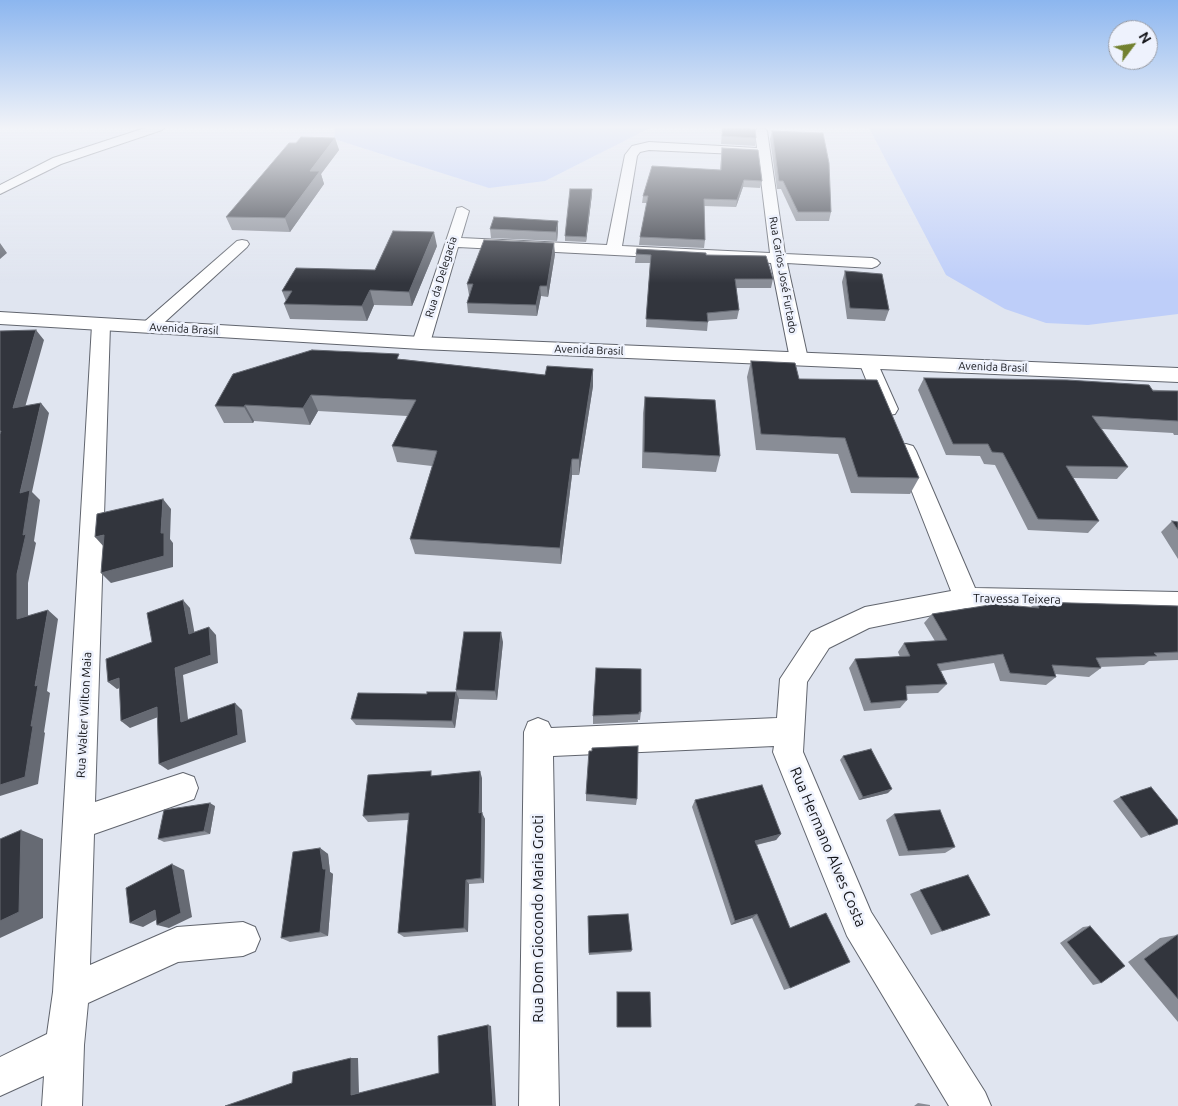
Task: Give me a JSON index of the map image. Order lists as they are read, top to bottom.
{
  "streets": {
    "street": [
      "Rua Carios José Furtado",
      "Rua da Delegacia",
      "Avenida Brasil",
      "Travessa Teixera",
      "Rua Walter Wilton Maia",
      "Rua Hermano Alves Costa",
      "Rua Dom Giocondo Maria Groti"
    ]
  },
  "crossings": [
    ["Rua Carios José Furtado", "Avenida Brasil"],
    ["Rua da Delegacia", "Avenida Brasil"],
    ["Avenida Brasil", "Rua Walter Wilton Maia"],
    ["Travessa Teixera", "Rua Hermano Alves Costa"],
    ["Rua Hermano Alves Costa", "Rua Dom Giocondo Maria Groti"]
  ],
  "north": "top right"
}
